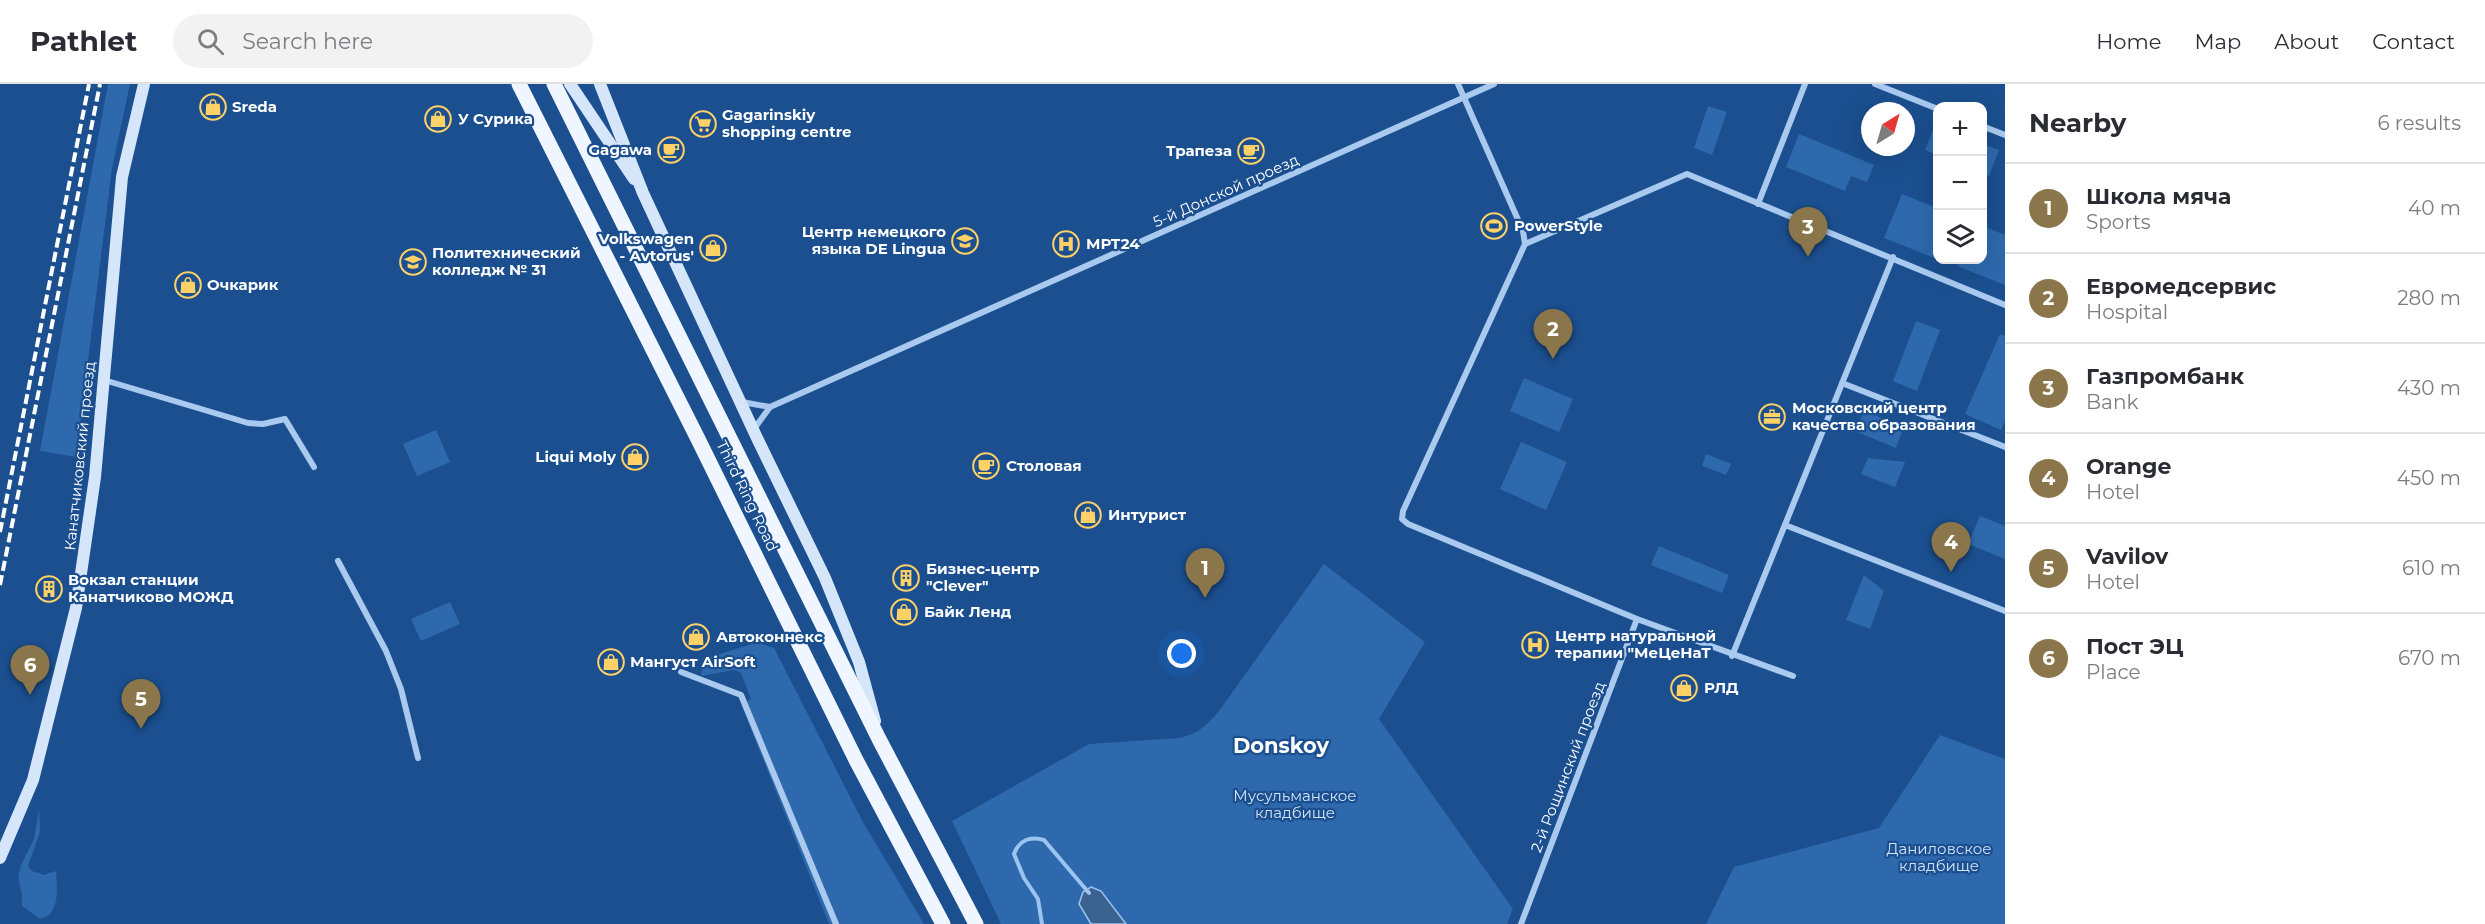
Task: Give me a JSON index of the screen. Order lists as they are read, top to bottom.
{
  "streets": {
    "main road": ["Third Ring Road"],
    "street": ["5-й Донской проезд", "Канатчиковский проезд", "2-й Рощинский проезд"]
  },
  "districts": ["Donskoy"],
  "parks": ["Мусульманское кладбище", "Даниловское кладбище"],
  "places": {
    "shop": [
      "Sreda",
      "У Сурика",
      "Volkswagen - Avtorus'",
      "Очкарик",
      "Liqui Moly",
      "Интурист",
      "Байк Ленд",
      "Автоконнекс",
      "Мангуст AirSoft",
      "РЛД"
    ],
    "supermarket": ["Gagarinskiy shopping centre"],
    "cafe": ["Gagawa", "Трапеза", "Столовая"],
    "sports": ["PowerStyle"],
    "school or university": ["Центр немецкого языка DE Lingua", "Политехнический колледж № 31"],
    "hospital": ["МРТ24", "Центр натуральной терапии \"МеЦеНаТ"],
    "office": ["Московский центр качества образования"],
    "building": ["Бизнес-центр \"Clever\"", "Вокзал станции Канатчиково МОЖД"]
  },
  "north": "top right",
  "page": {
    "header": "Pathlet",
    "search": "Search here",
    "nav": [
      "Home",
      "Map",
      "About",
      "Contact"
    ],
    "heading": ["Nearby", "6 results"],
    "map_buttons": ["+", "−"],
    "list": [
      {
        "mark": "1",
        "name": "Школа мяча",
        "note": "Sports",
        "value": "40 m"
      },
      {
        "mark": "2",
        "name": "Евромедсервис",
        "note": "Hospital",
        "value": "280 m"
      },
      {
        "mark": "3",
        "name": "Газпромбанк",
        "note": "Bank",
        "value": "430 m"
      },
      {
        "mark": "4",
        "name": "Orange",
        "note": "Hotel",
        "value": "450 m"
      },
      {
        "mark": "5",
        "name": "Vavilov",
        "note": "Hotel",
        "value": "610 m"
      },
      {
        "mark": "6",
        "name": "Пост ЭЦ",
        "note": "Place",
        "value": "670 m"
      }
    ],
    "pins": [
      "3",
      "2",
      "4",
      "1",
      "6",
      "5"
    ]
  }
}
